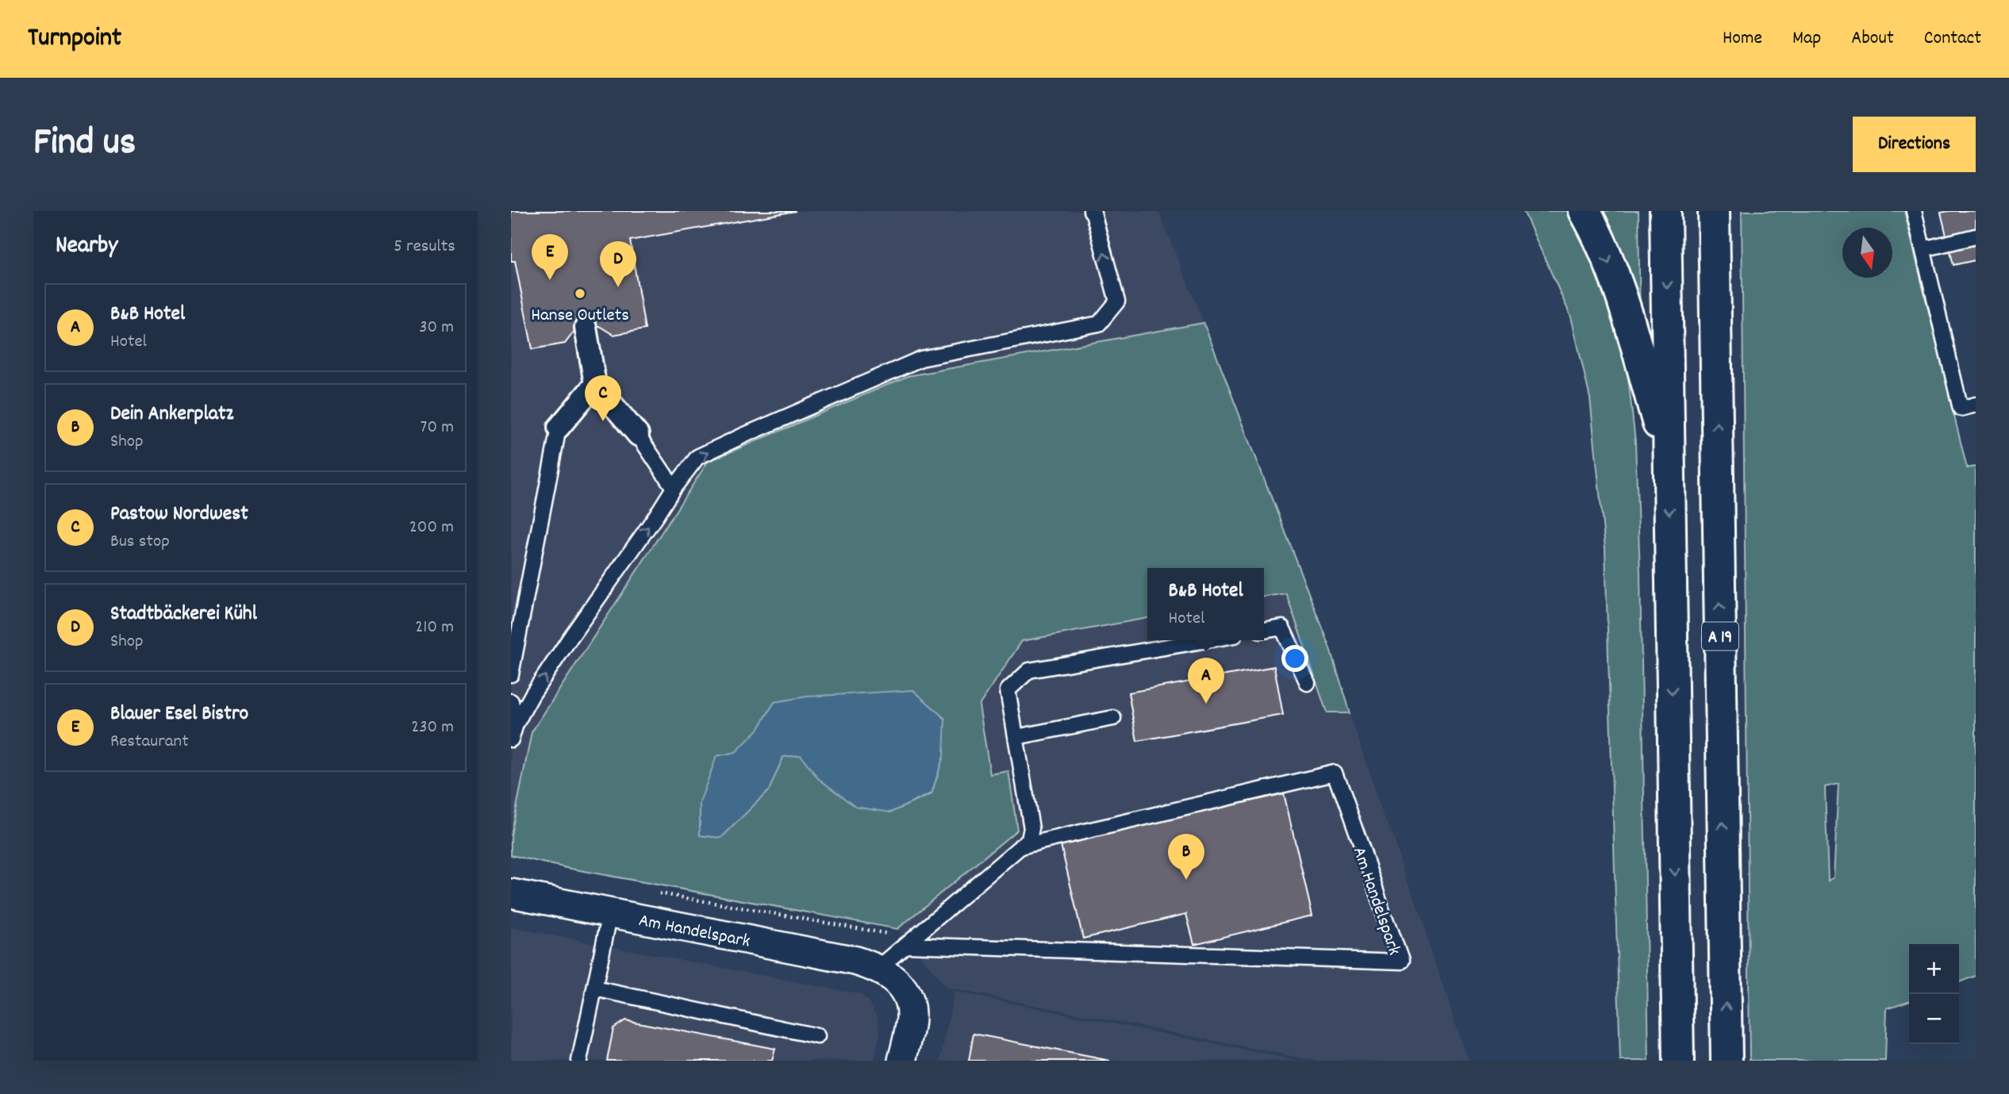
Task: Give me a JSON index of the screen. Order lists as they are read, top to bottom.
{
  "streets": {
    "highway": ["A 19"],
    "street": ["Am Handelspark"]
  },
  "places": ["Hanse Outlets"],
  "north": "bottom",
  "page": {
    "header": "Turnpoint",
    "nav": [
      "Home",
      "Map",
      "About",
      "Contact"
    ],
    "title": "Find us",
    "buttons": "Directions",
    "heading": ["Nearby", "5 results"],
    "pins": [
      "E",
      "D",
      "C",
      "A",
      "B"
    ],
    "list": [
      {
        "mark": "A",
        "name": "B&B Hotel",
        "note": "Hotel",
        "value": "30 m"
      },
      {
        "mark": "B",
        "name": "Dein Ankerplatz",
        "note": "Shop",
        "value": "70 m"
      },
      {
        "mark": "C",
        "name": "Pastow Nordwest",
        "note": "Bus stop",
        "value": "200 m"
      },
      {
        "mark": "D",
        "name": "Stadtbäckerei Kühl",
        "note": "Shop",
        "value": "210 m"
      },
      {
        "mark": "E",
        "name": "Blauer Esel Bistro",
        "note": "Restaurant",
        "value": "230 m"
      }
    ],
    "popup": ["B&B Hotel", "Hotel"],
    "map_buttons": ["+", "−"]
  }
}
